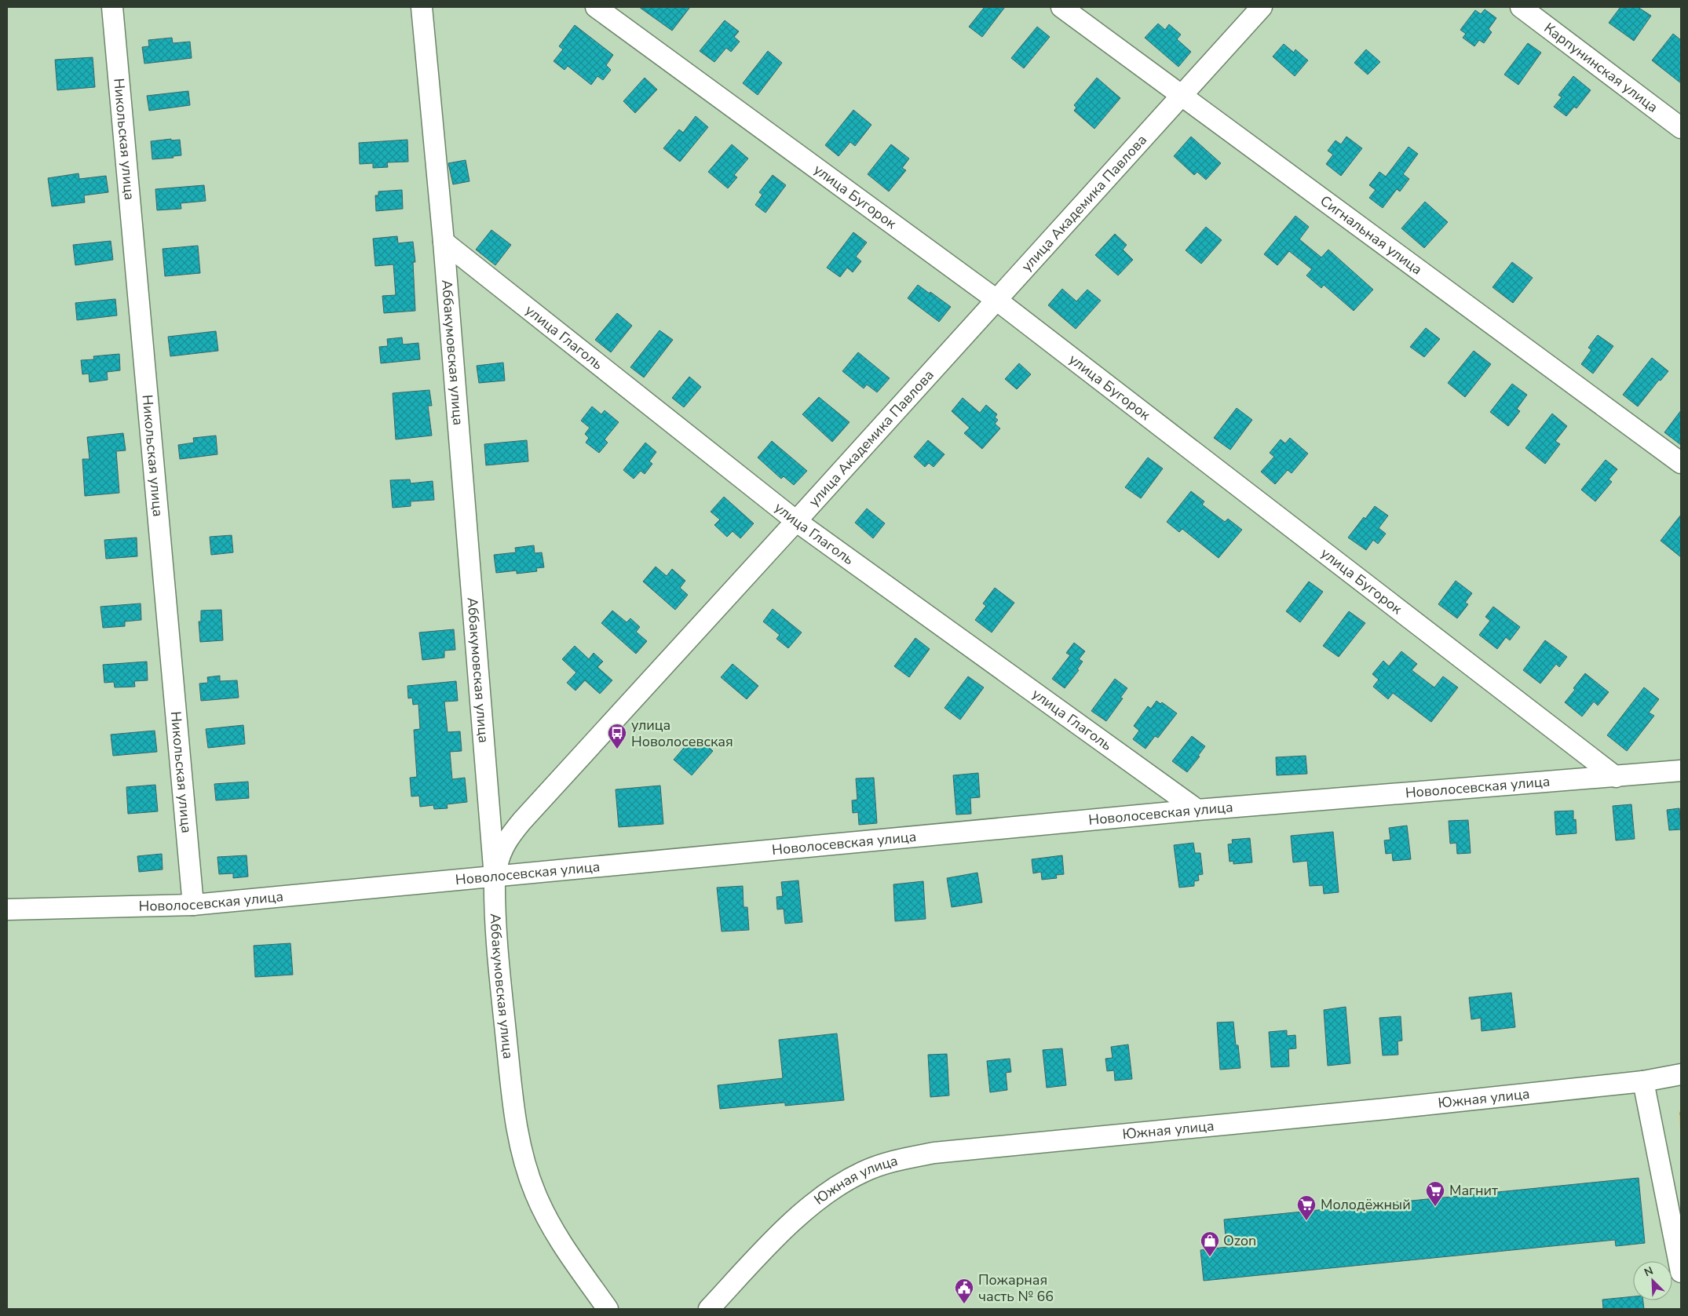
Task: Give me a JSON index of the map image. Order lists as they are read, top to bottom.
{
  "streets": {
    "street": [
      "Карпунинская улица",
      "Никольская улица",
      "улица Бугорок",
      "улица Академика Павлова",
      "Сигнальная улица",
      "улица Глаголь",
      "Аббакумовская улица",
      "Новолосевская улица",
      "Южная улица"
    ]
  },
  "crossings": [
    ["Никольская улица", "Новолосевская улица"],
    ["улица Бугорок", "улица Академика Павлова"],
    ["улица Бугорок", "Новолосевская улица"],
    ["улица Академика Павлова", "Сигнальная улица"],
    ["улица Академика Павлова", "улица Глаголь"],
    ["улица Академика Павлова", "Аббакумовская улица"],
    ["улица Академика Павлова", "Новолосевская улица"],
    ["улица Глаголь", "Аббакумовская улица"],
    ["улица Глаголь", "Новолосевская улица"],
    ["Аббакумовская улица", "Новолосевская улица"]
  ],
  "places": {
    "bus stop": ["улица Новолосевская"],
    "supermarket": ["Магнит", "Молодёжный"],
    "shop": ["Ozon"],
    "public building": ["Пожарная часть № 66"]
  },
  "north": "top left"
}
